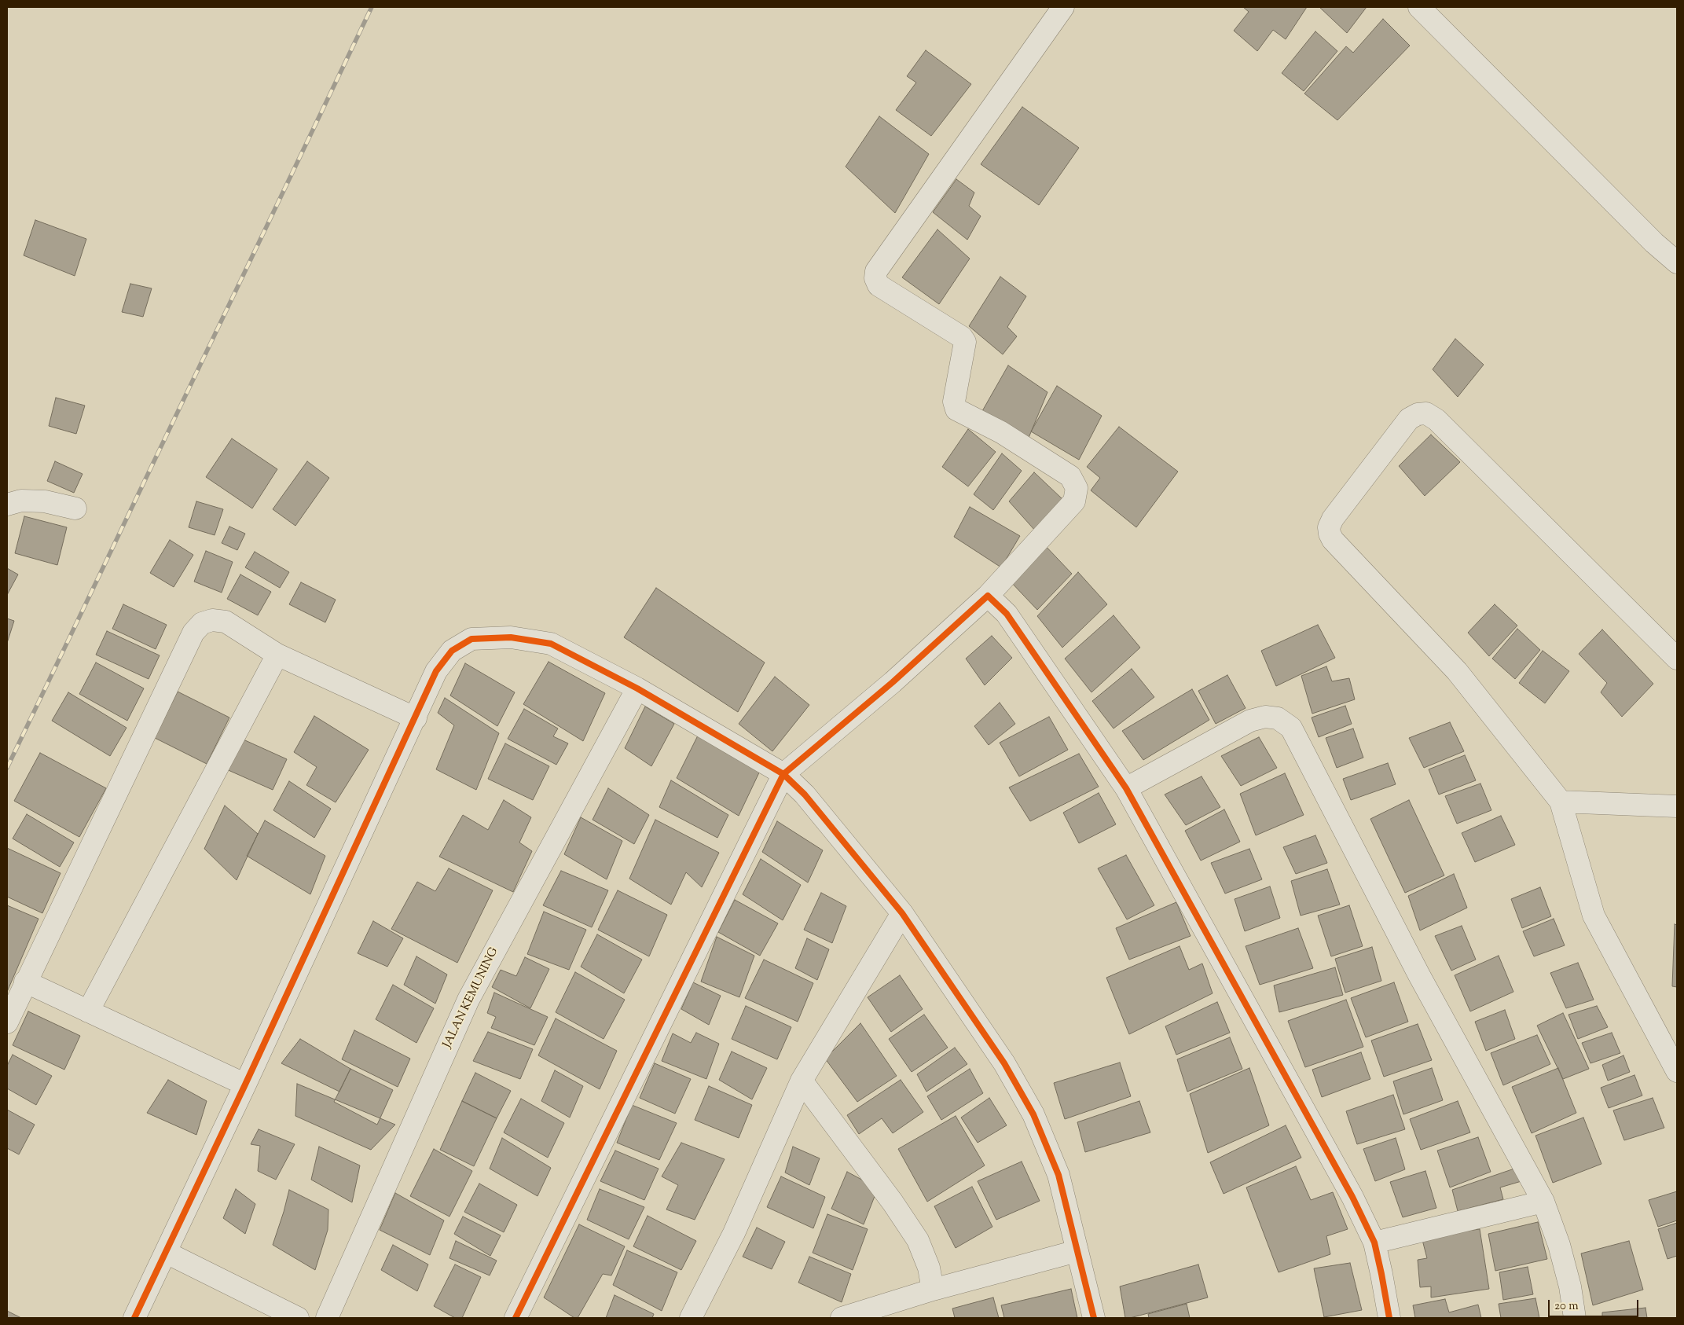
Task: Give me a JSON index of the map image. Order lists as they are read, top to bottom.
{
  "streets": {
    "street": ["JALAN KEMUNING"]
  },
  "scale_bar": "20 m"
}
